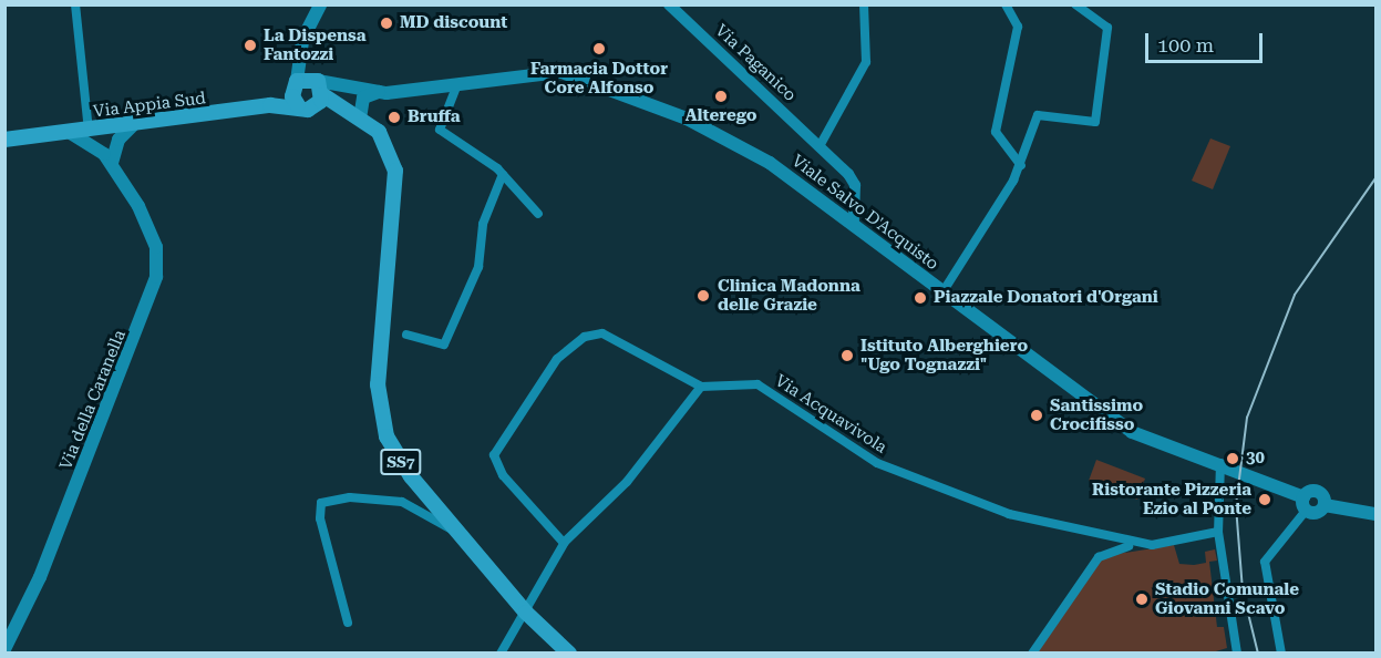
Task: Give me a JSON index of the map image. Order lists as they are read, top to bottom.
{
  "streets": {
    "main road": [
      "Via Appia Sud",
      "Viale Salvo D'Acquisto",
      "Via della Caranella",
      "SS7"
    ],
    "street": ["Via Paganico", "Via Acquavivola"]
  },
  "crossings": [
    ["Via Paganico", "Viale Salvo D'Acquisto"],
    ["Via Appia Sud", "Via della Caranella"],
    ["Viale Salvo D'Acquisto", "SS7"]
  ],
  "places": [
    "MD discount",
    "La Dispensa Fantozzi",
    "Farmacia Dottor Core Alfonso",
    "Alterego",
    "Bruffa",
    "Clinica Madonna delle Grazie",
    "Piazzale Donatori d'Organi",
    "Istituto Alberghiero \"Ugo Tognazzi\"",
    "Santissimo Crocifisso",
    "30",
    "Ristorante Pizzeria Ezio al Ponte",
    "Stadio Comunale Giovanni Scavo"
  ],
  "scale_bar": "100 m"
}
